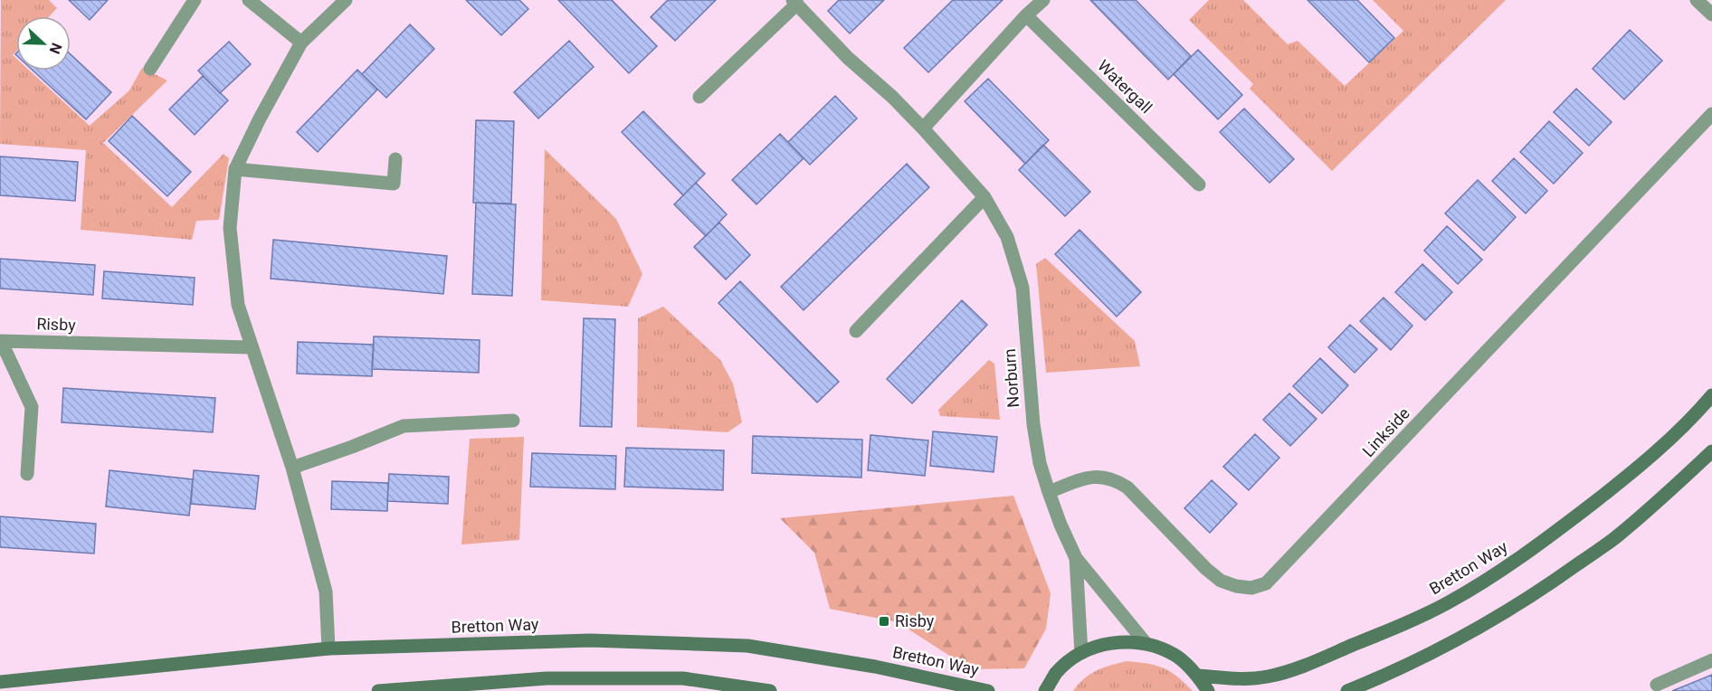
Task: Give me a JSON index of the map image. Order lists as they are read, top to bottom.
{
  "streets": {
    "street": [
      "Watergall",
      "Risby",
      "Norburn",
      "Linkside",
      "Bretton Way"
    ]
  },
  "crossings": [
    ["Norburn", "Linkside"]
  ],
  "places": {
    "transit": ["Risby"]
  },
  "north": "right"
}
